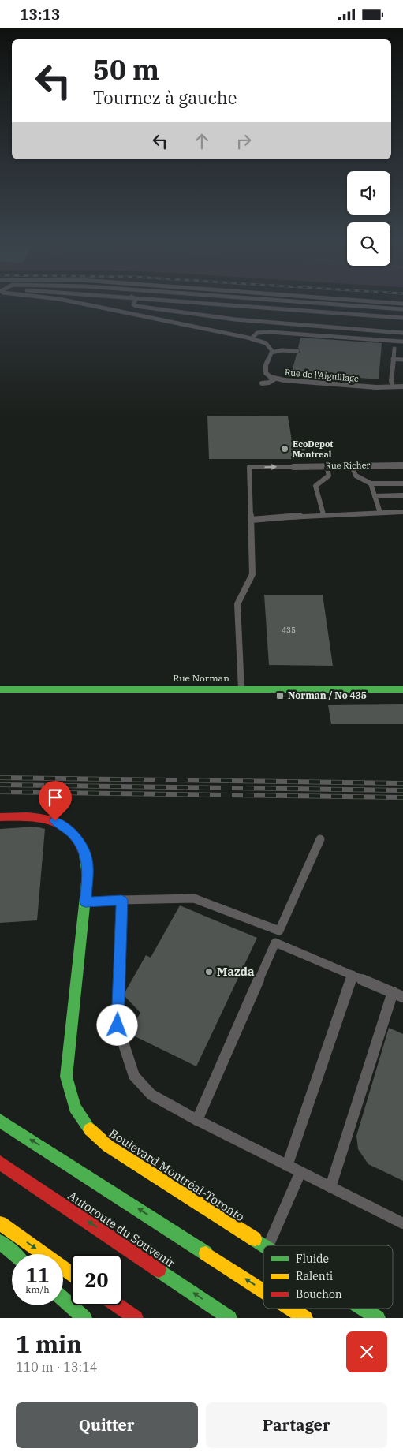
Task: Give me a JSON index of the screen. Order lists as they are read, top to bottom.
{
  "streets": {
    "main road": ["Rue Norman", "Boulevard Montréal-Toronto", "Autoroute du Souvenir"],
    "street": ["Rue Richer"],
    "lane": ["Rue de l'Aiguillage"]
  },
  "places": {
    "other": ["EcoDepot Montreal", "Mazda"],
    "transit": ["Norman / No 435"]
  },
  "house_numbers": ["435"],
  "legend": ["Fluide", "Ralenti", "Bouchon"],
  "page": {
    "status": "13:13",
    "turn": ["50 m", "Tournez à gauche"],
    "speed": "11 km/h",
    "limit": "20",
    "heading": ["1 min", "110 m · 13:14"],
    "buttons": ["Quitter", "Partager"]
  }
}
